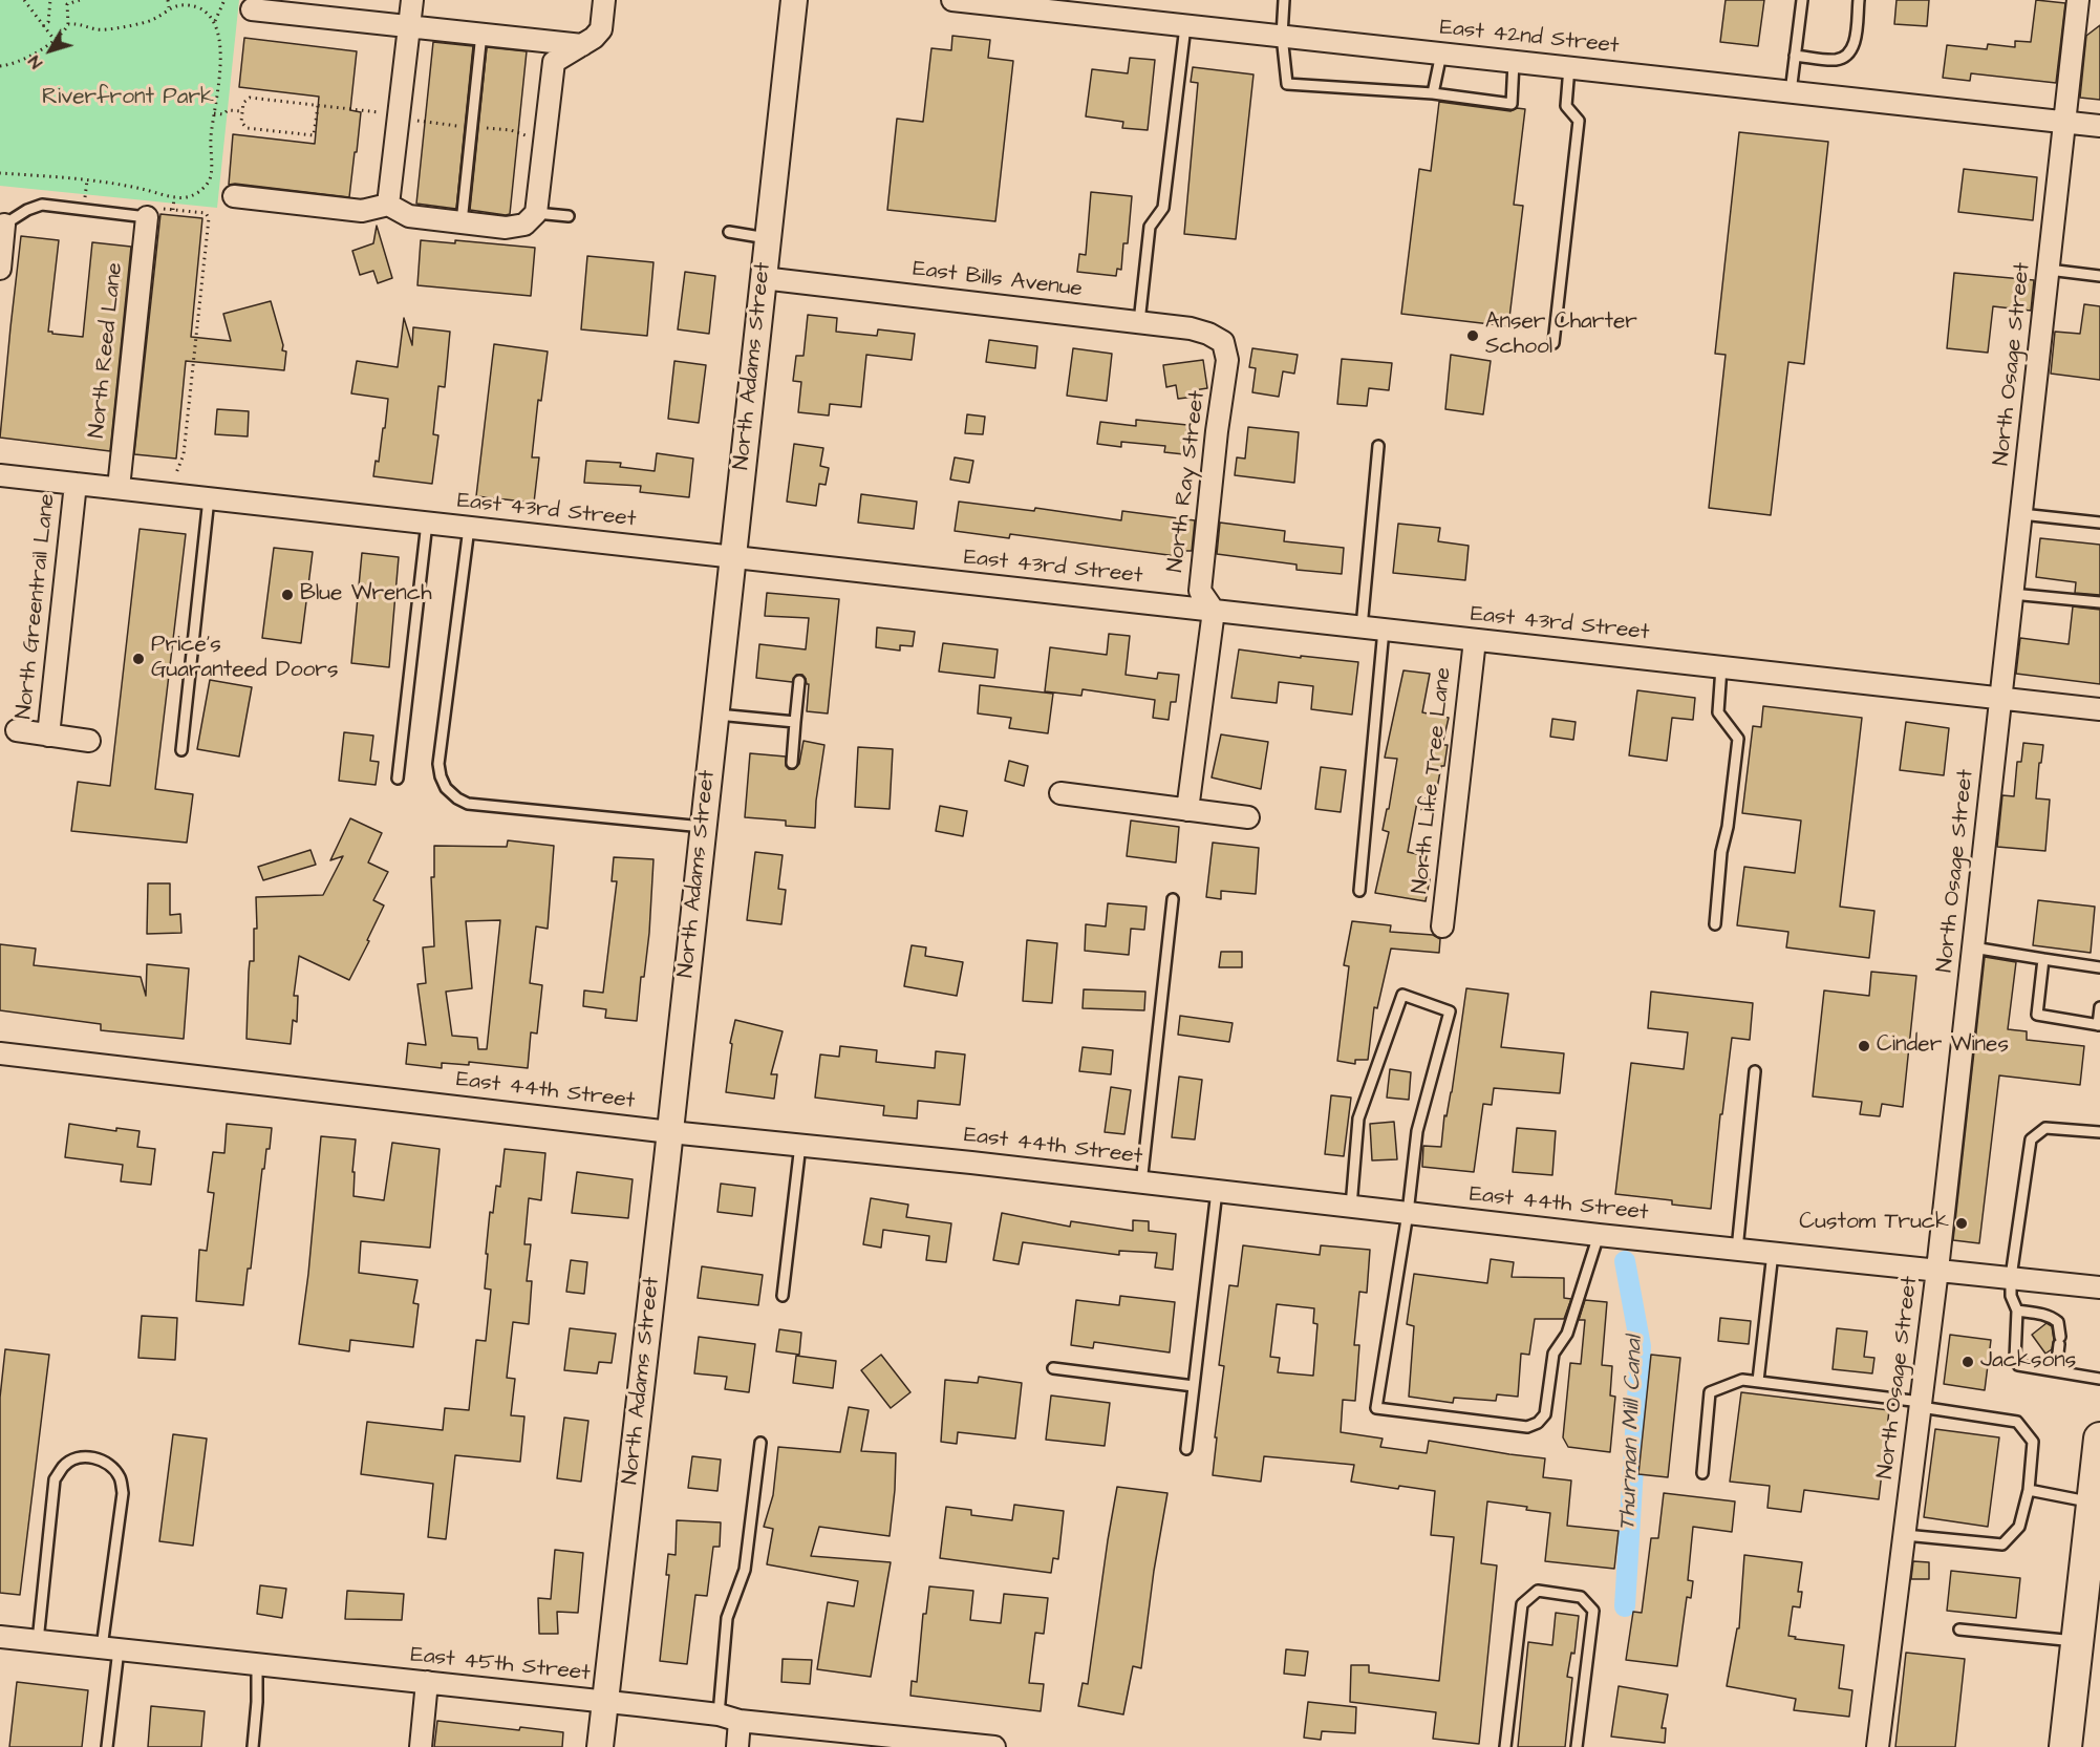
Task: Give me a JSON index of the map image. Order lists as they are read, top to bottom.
{
  "streets": {
    "street": [
      "East 42nd Street",
      "East Bills Avenue",
      "North Reed Lane",
      "North Osage Street",
      "North Adams Street",
      "North Ray Street",
      "East 43rd Street",
      "North Greentrail Lane",
      "North Life Tree Lane",
      "East 44th Street",
      "East 45th Street"
    ]
  },
  "crossings": [
    ["East 42nd Street", "North Osage Street"],
    ["East Bills Avenue", "North Adams Street"],
    ["East Bills Avenue", "North Ray Street"],
    ["North Reed Lane", "East 43rd Street"],
    ["North Osage Street", "East 43rd Street"],
    ["North Osage Street", "East 44th Street"],
    ["North Adams Street", "East 43rd Street"],
    ["North Adams Street", "East 44th Street"],
    ["North Adams Street", "East 45th Street"],
    ["North Ray Street", "East 43rd Street"],
    ["East 43rd Street", "North Greentrail Lane"],
    ["East 43rd Street", "North Life Tree Lane"]
  ],
  "water": ["Thurman Mill Canal"],
  "parks": ["Riverfront Park"],
  "places": [
    "Anser Charter School",
    "Blue Wrench",
    "Price's Guaranteed Doors",
    "Cinder Wines",
    "Custom Truck",
    "Jacksons"
  ],
  "north": "bottom left"
}
